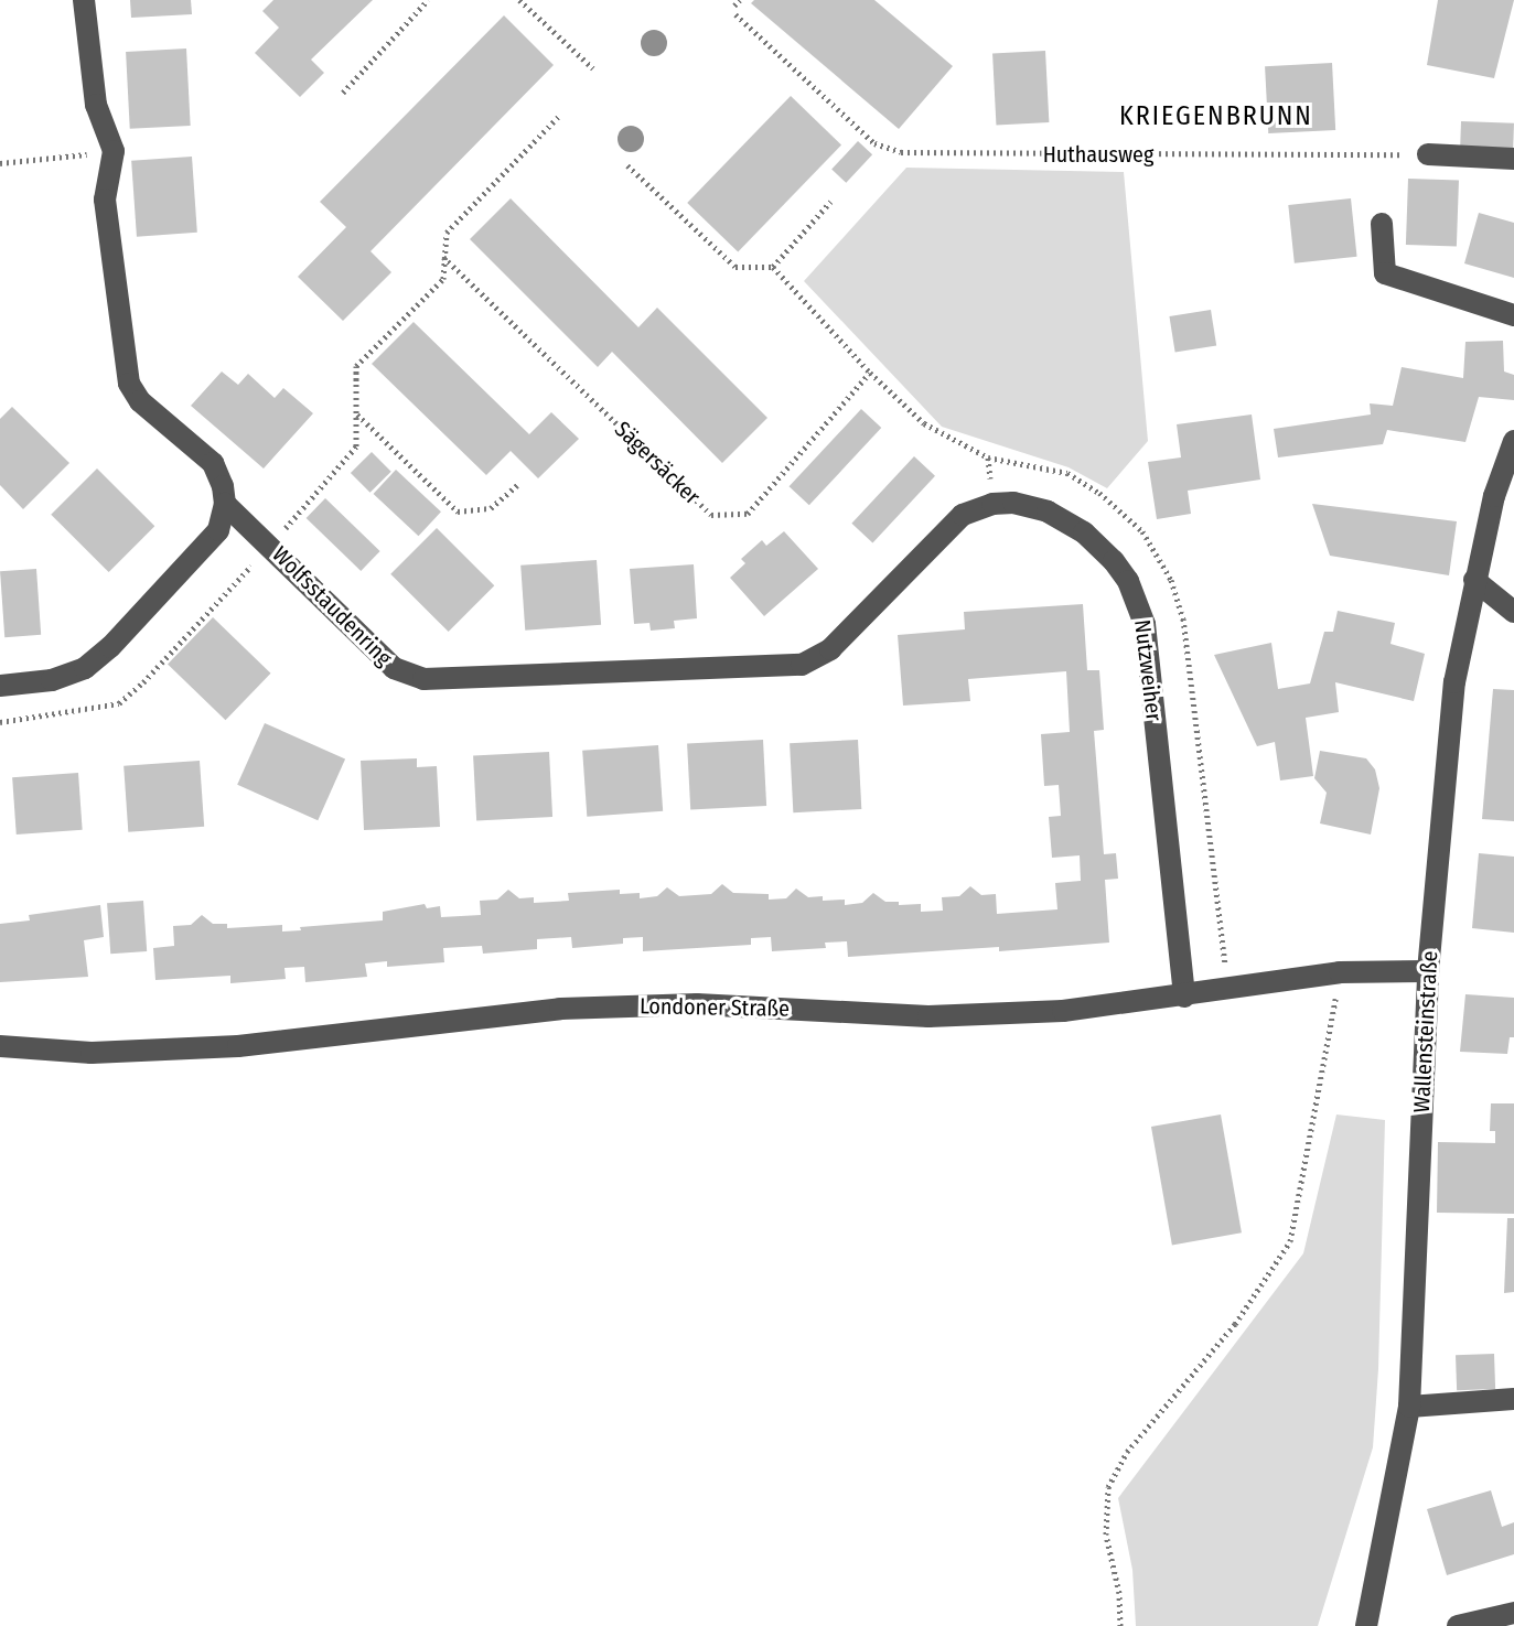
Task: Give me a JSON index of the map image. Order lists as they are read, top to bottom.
{
  "streets": {
    "street": [
      "Wolfsstaudenring",
      "Nutzweiher",
      "Londoner Straße",
      "Wallensteinstraße"
    ],
    "path": ["Huthausweg", "Sägersäcker"]
  },
  "crossings": [
    ["Wolfsstaudenring", "Nutzweiher"],
    ["Nutzweiher", "Londoner Straße"],
    ["Londoner Straße", "Wallensteinstraße"]
  ],
  "districts": ["KRIEGENBRUNN"]
}
